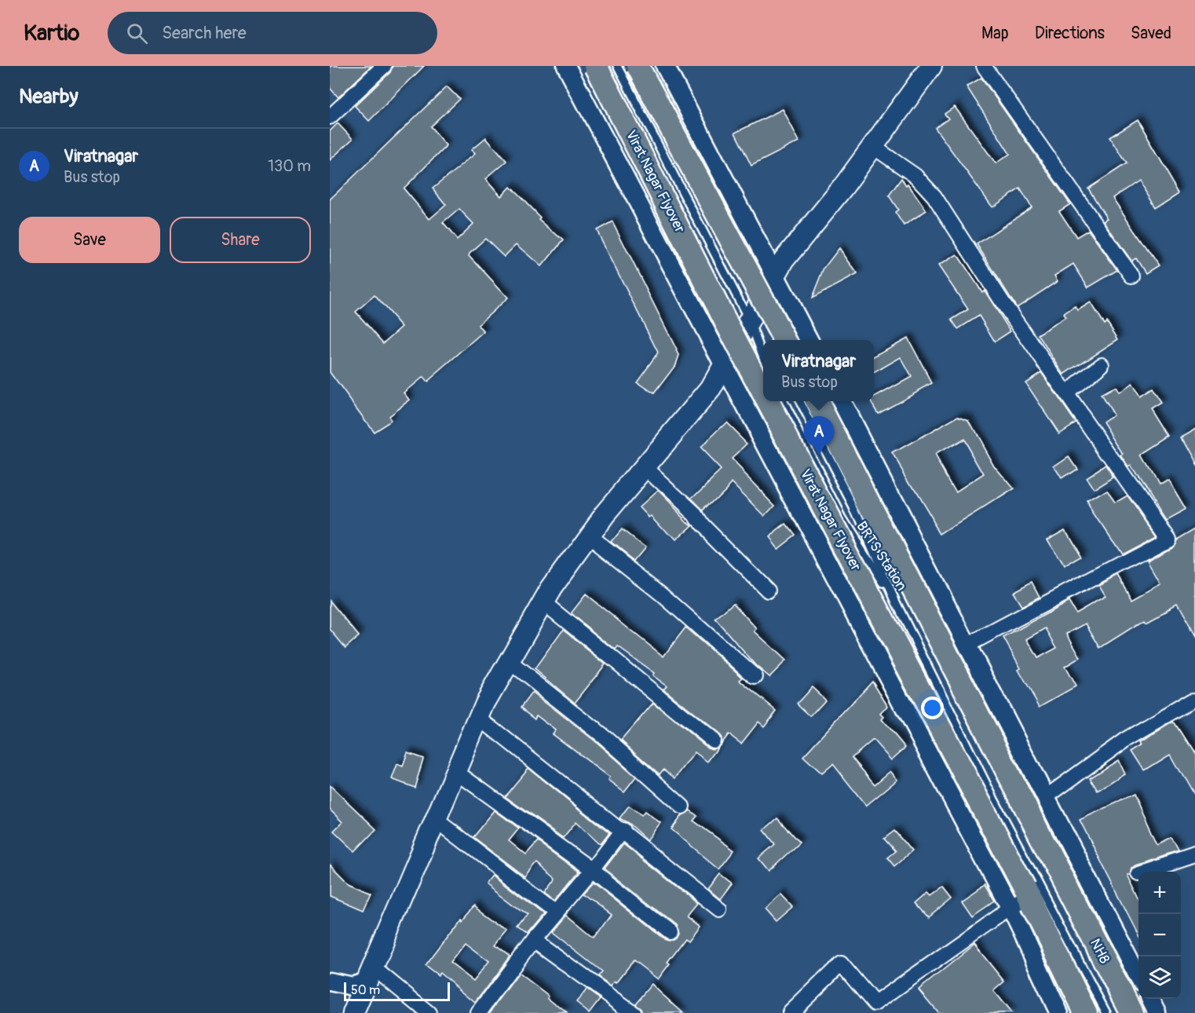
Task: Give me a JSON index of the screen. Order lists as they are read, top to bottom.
{
  "streets": {
    "main road": ["Virat Nagar Flyover", "NH8"],
    "lane": ["BRTS Station"]
  },
  "scale_bar": "50 m",
  "page": {
    "header": "Kartio",
    "search": "Search here",
    "nav": ["Map", "Directions", "Saved"],
    "heading": "Nearby",
    "list": [
      {
        "mark": "A",
        "name": "Viratnagar",
        "note": "Bus stop",
        "value": "130 m"
      }
    ],
    "buttons": ["Save", "Share"],
    "popup": ["Viratnagar", "Bus stop"],
    "pins": "A",
    "map_buttons": ["+", "−"],
    "scale": "50 m"
  }
}
